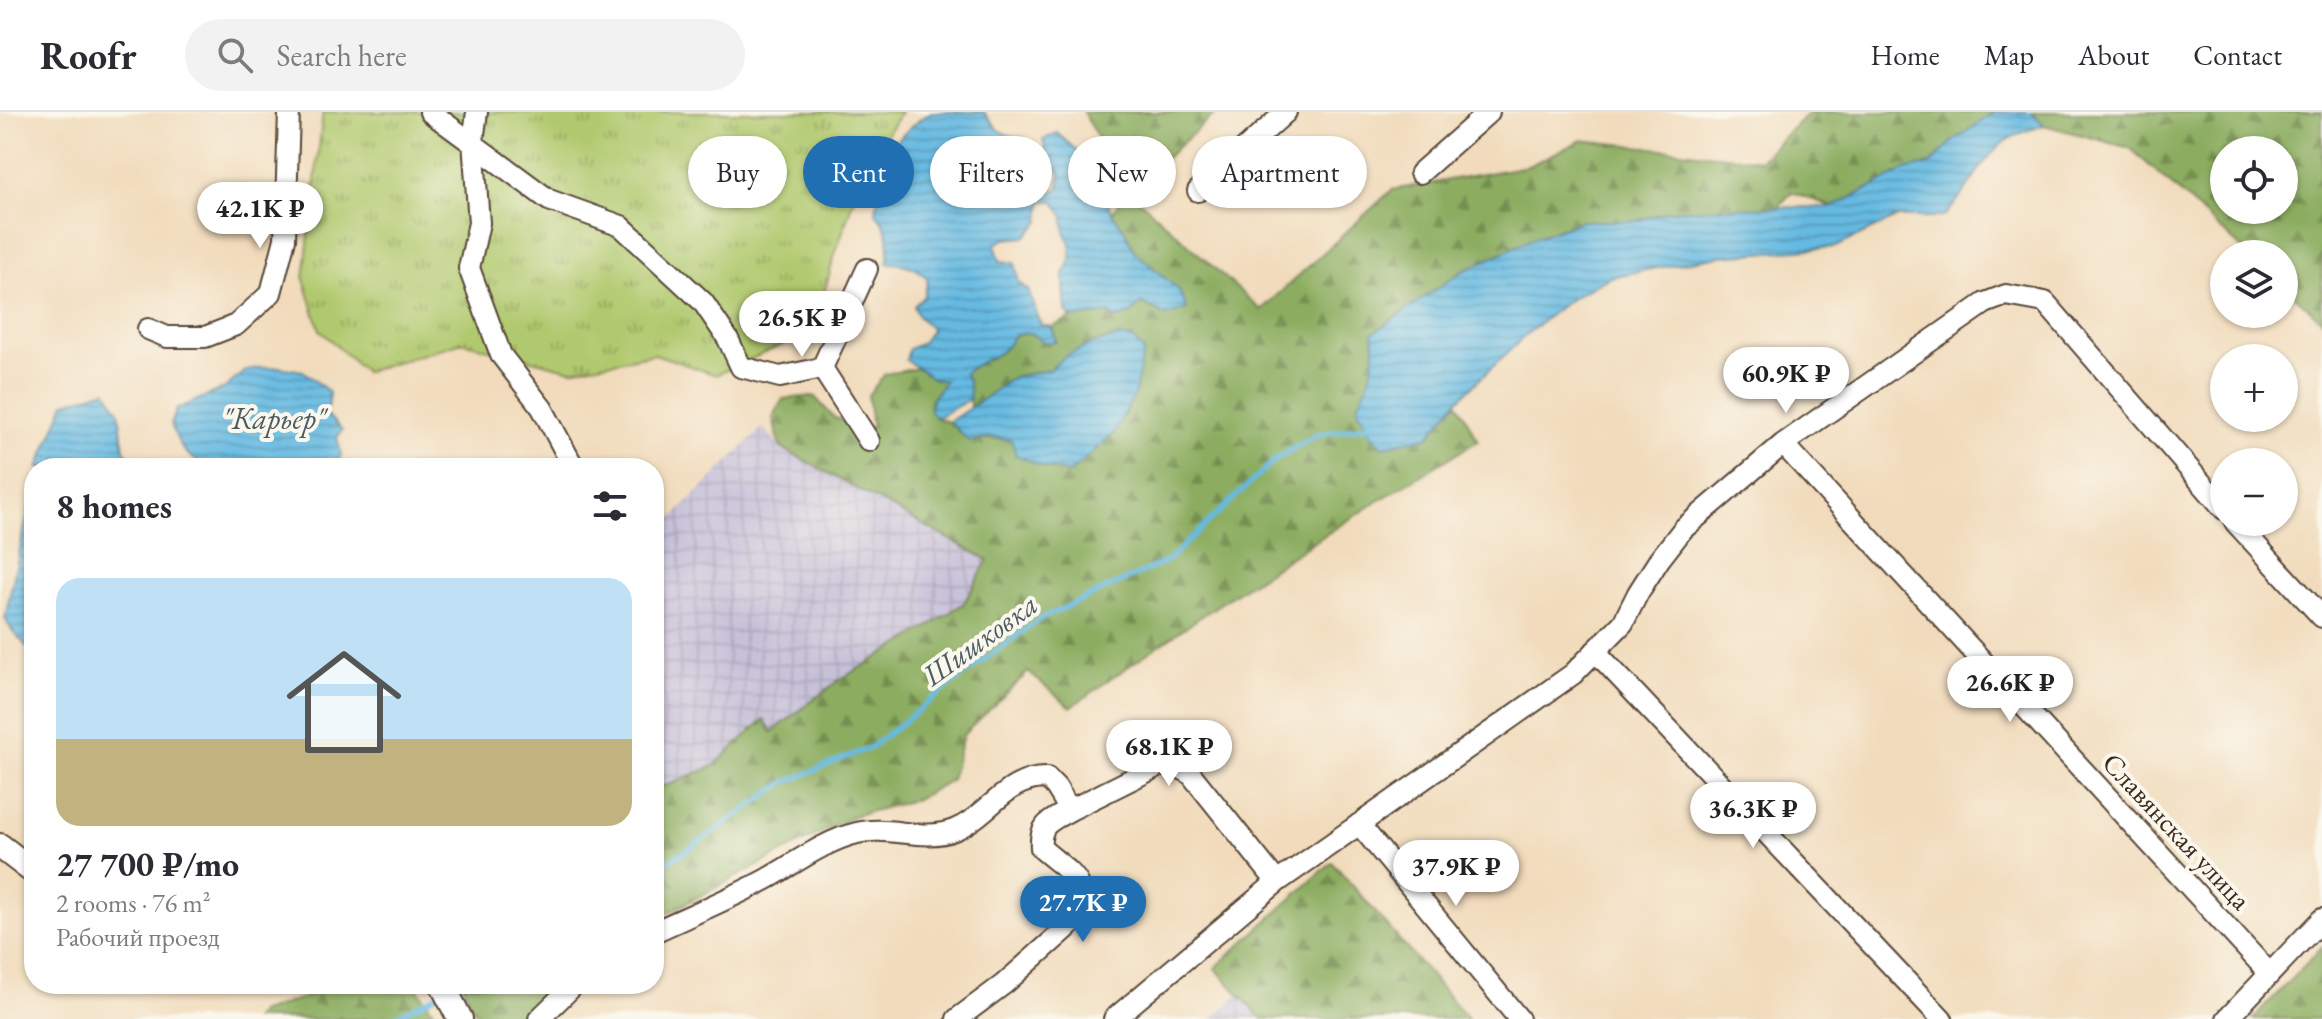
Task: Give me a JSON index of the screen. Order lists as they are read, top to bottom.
{
  "streets": {
    "street": ["Славянская улица"]
  },
  "water": ["\"Карьер\"", "Шишковка"],
  "page": {
    "header": "Roofr",
    "search": "Search here",
    "nav": [
      "Home",
      "Map",
      "About",
      "Contact"
    ],
    "map_buttons": ["+", "−"],
    "chip": [
      "Buy",
      "Rent",
      "Filters",
      "New",
      "Apartment"
    ],
    "price": [
      "42.1K ₽",
      "26.5K ₽",
      "60.9K ₽",
      "26.6K ₽",
      "68.1K ₽",
      "36.3K ₽",
      "37.9K ₽",
      "27.7K ₽"
    ],
    "heading": "8 homes",
    "list": [
      {
        "name": "27 700 ₽/mo",
        "note": "2 rooms · 76 m² · Рабочий проезд"
      }
    ]
  }
}
